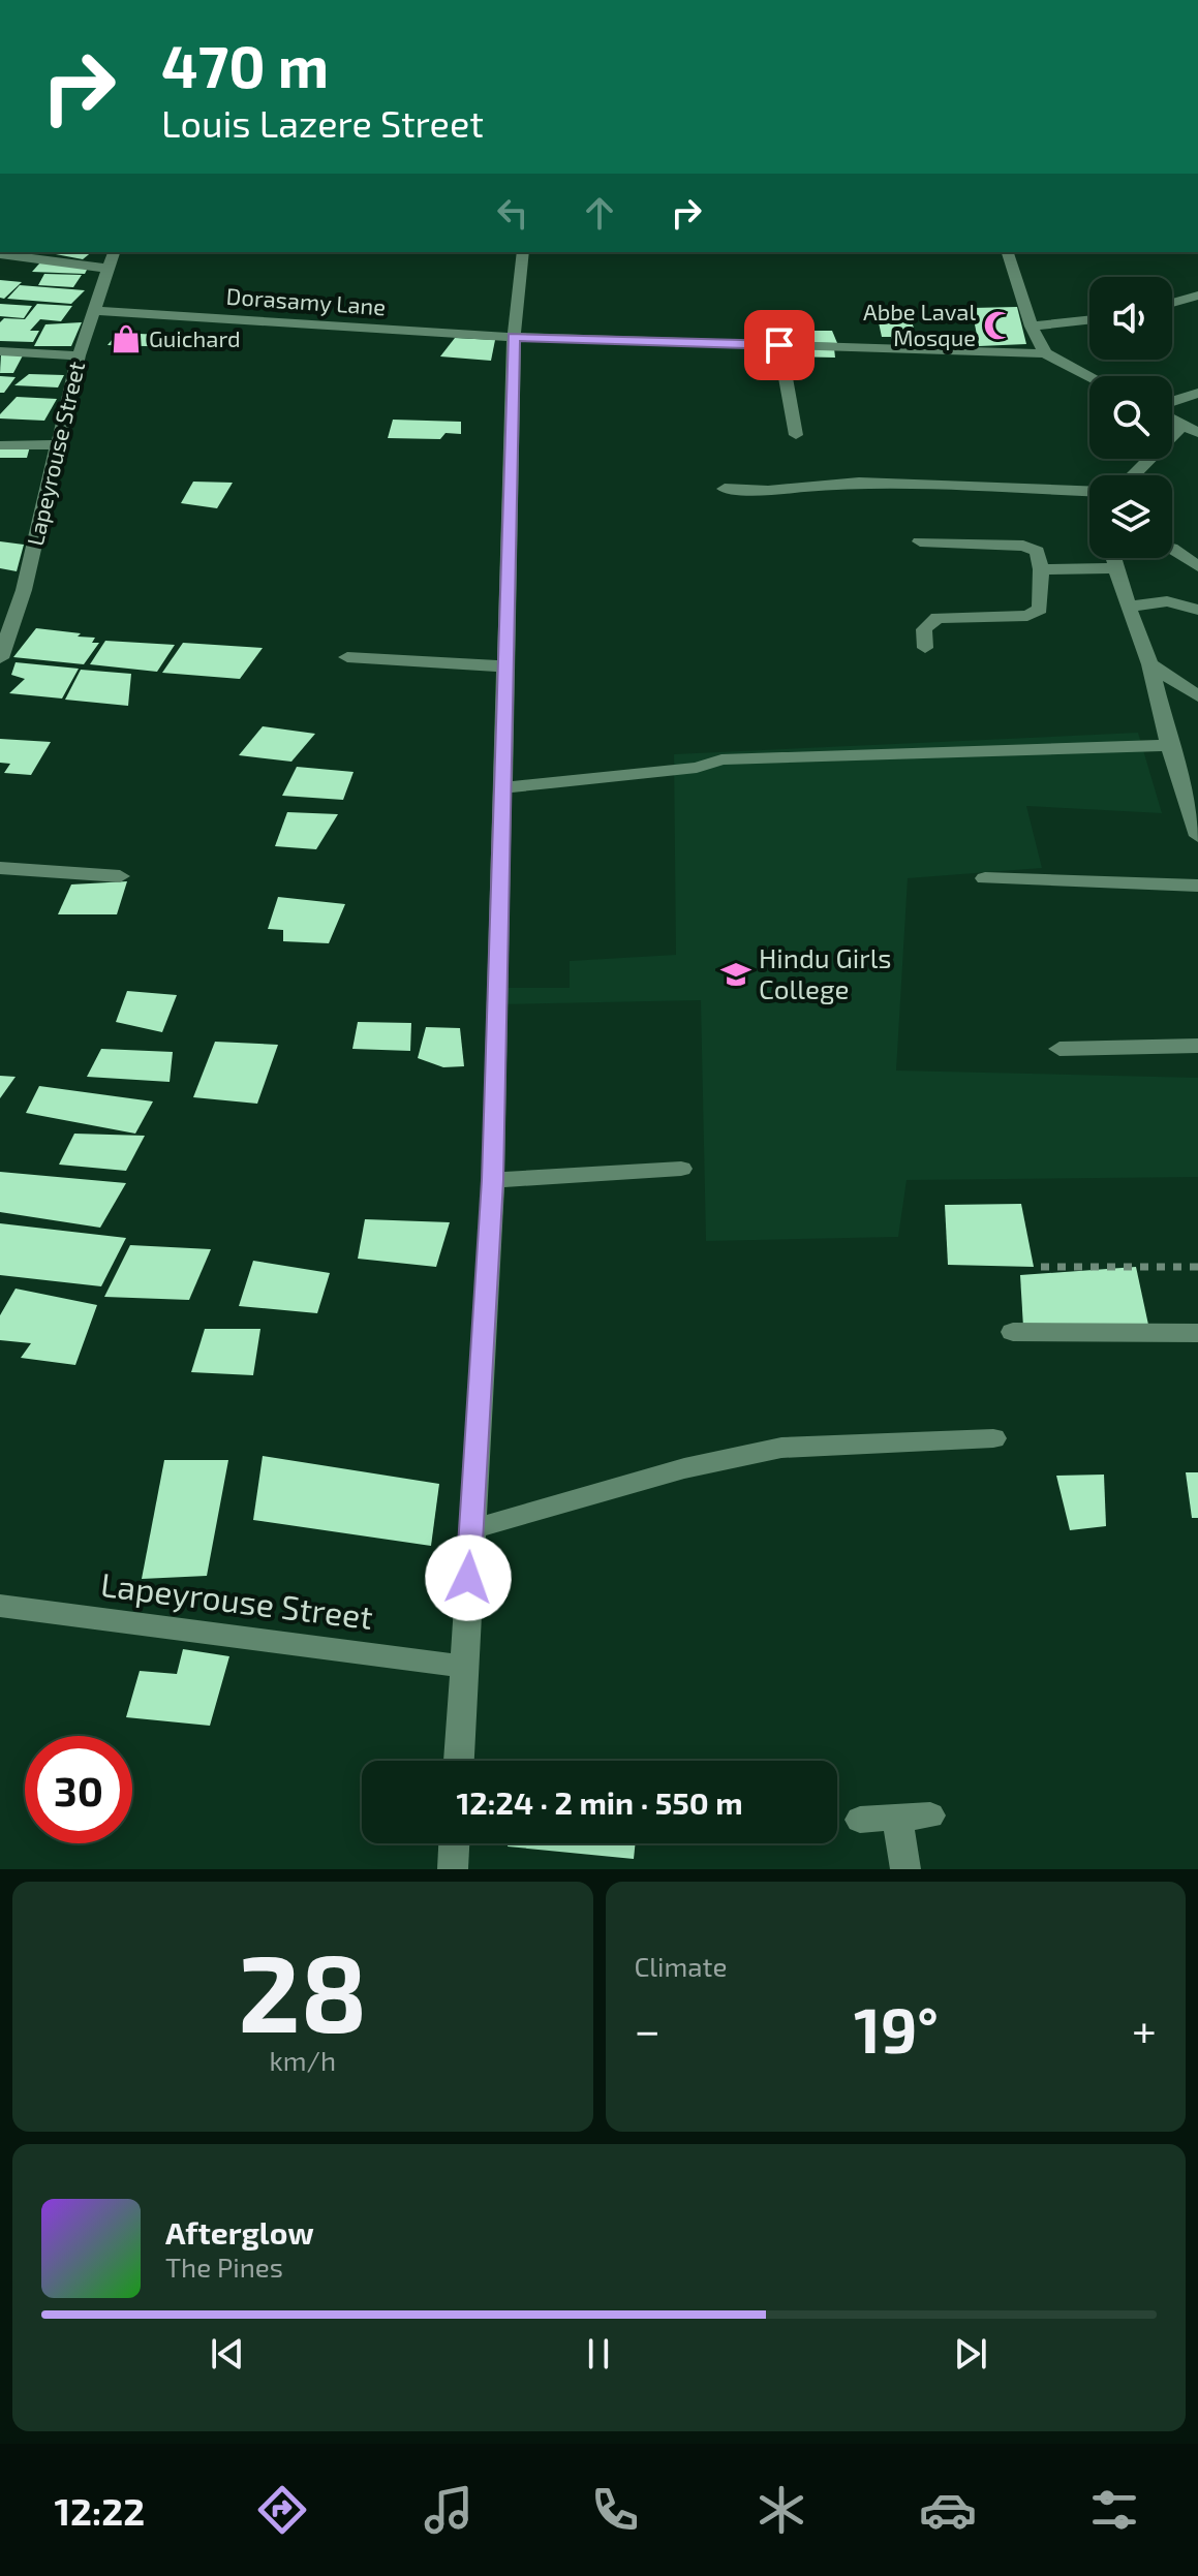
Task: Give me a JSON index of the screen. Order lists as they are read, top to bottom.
{
  "streets": {
    "street": ["Dorasamy Lane", "Lapeyrouse Street"]
  },
  "crossings": [
    ["Dorasamy Lane", "Lapeyrouse Street"]
  ],
  "places": {
    "mosque": ["Abbe Laval Mosque"],
    "shop": ["Guichard"],
    "school or university": ["Hindu Girls College"]
  },
  "page": {
    "turn": ["470 m", "Louis Lazere Street"],
    "limit": "30",
    "trip": "12:24 · 2 min · 550 m",
    "tile": [
      ["28", "km/h"],
      "Climate"
    ],
    "heat": ["−", "19°", "+"],
    "song": ["Afterglow", "The Pines"],
    "tabs": "12:22"
  }
}
